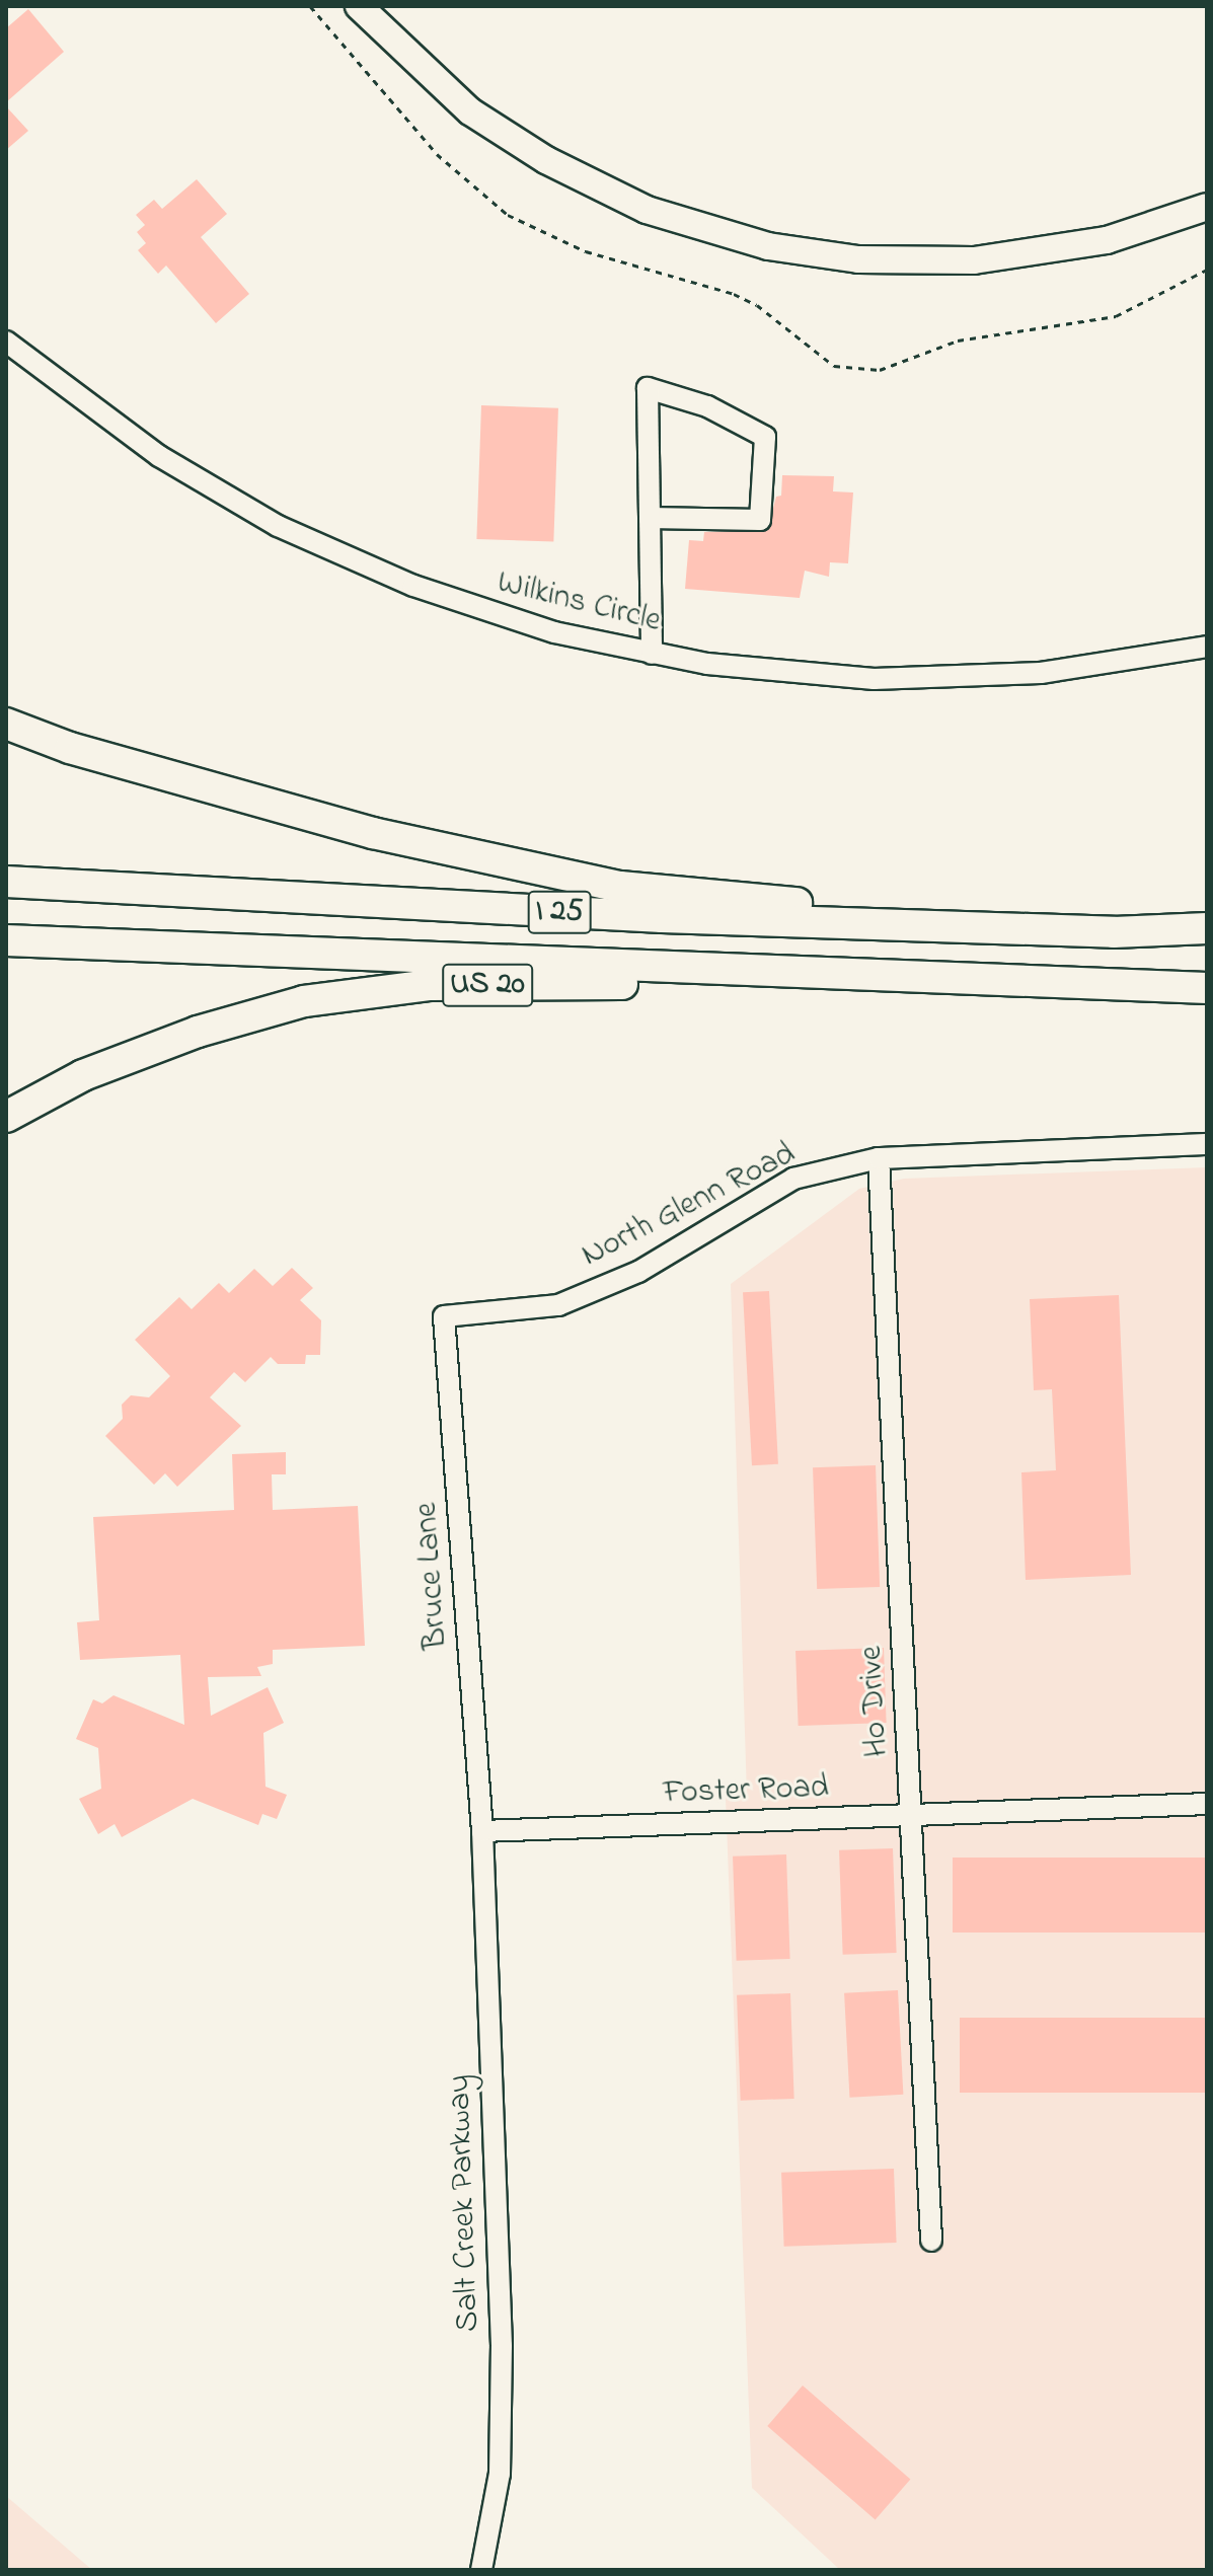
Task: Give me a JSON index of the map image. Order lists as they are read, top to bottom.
{
  "streets": {
    "highway": ["I 25", "US 20"],
    "street": [
      "Wilkins Circle",
      "North Glenn Road",
      "Bruce Lane",
      "Ho Drive",
      "Foster Road",
      "Salt Creek Parkway"
    ]
  },
  "crossings": [
    ["I 25", "US 20"],
    ["North Glenn Road", "Bruce Lane"],
    ["North Glenn Road", "Ho Drive"],
    ["Bruce Lane", "Foster Road"],
    ["Bruce Lane", "Salt Creek Parkway"],
    ["Ho Drive", "Foster Road"],
    ["Foster Road", "Salt Creek Parkway"]
  ]
}
